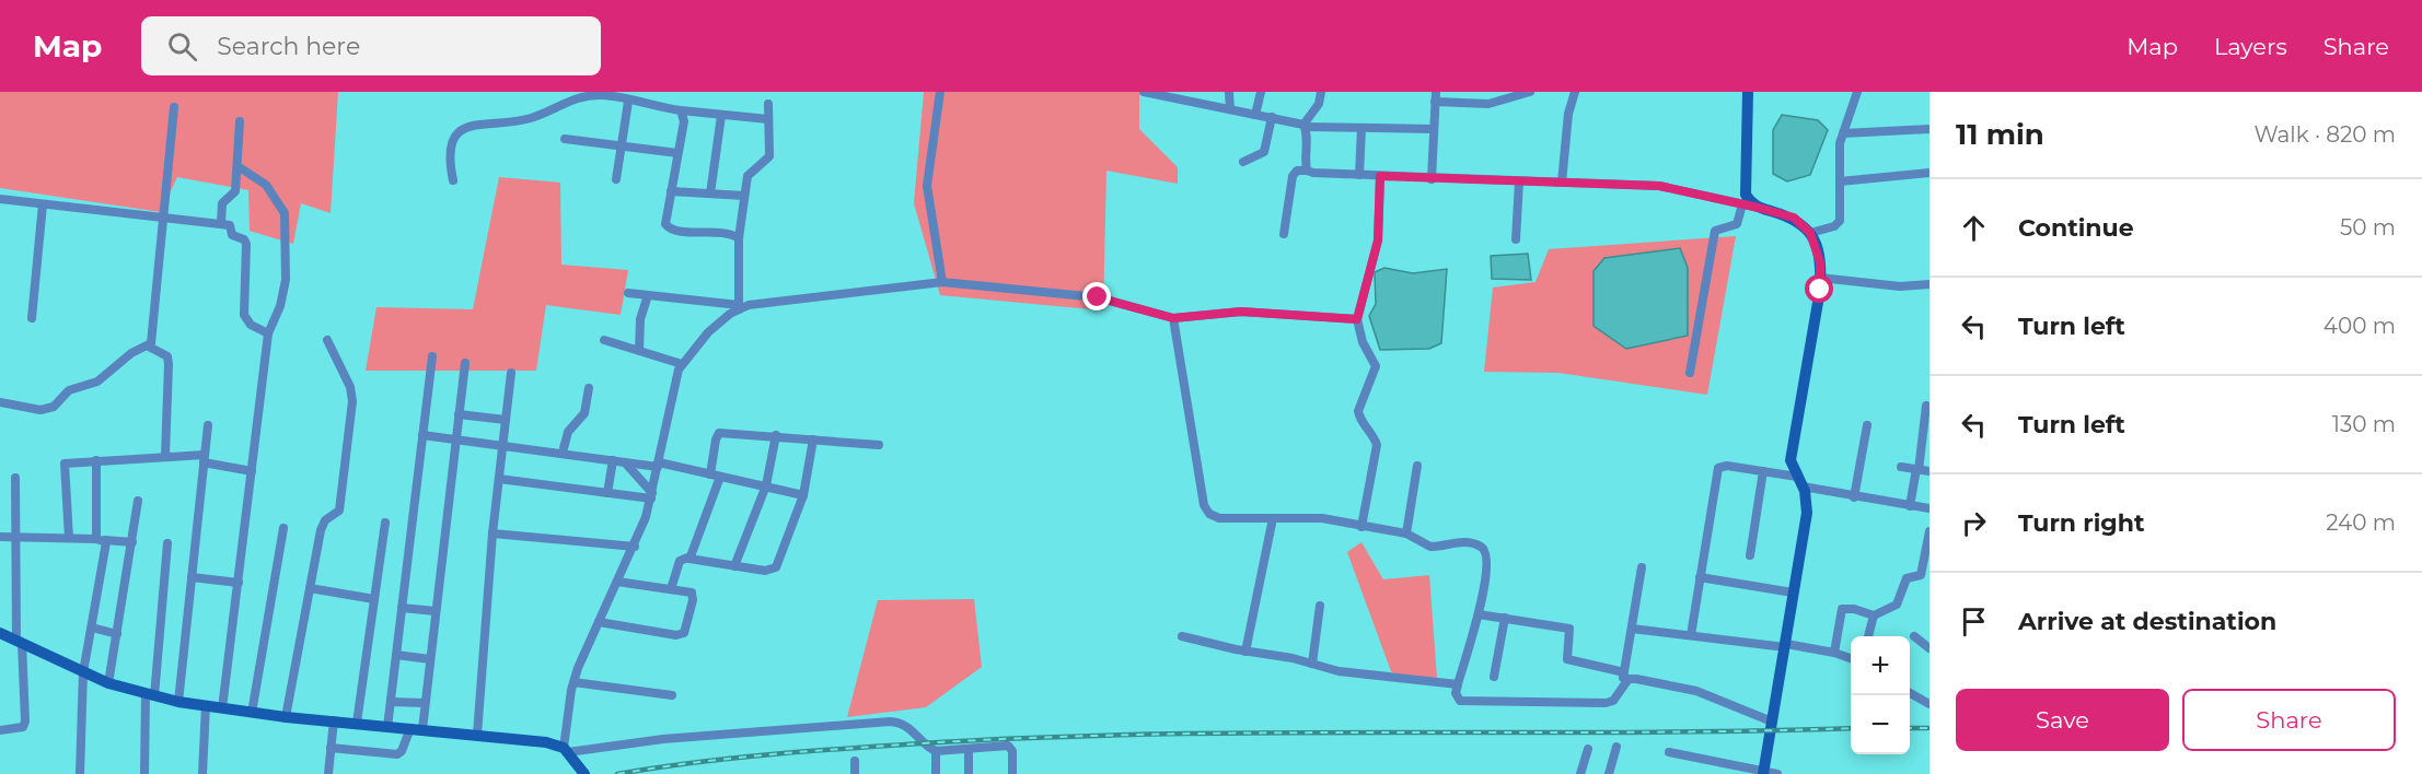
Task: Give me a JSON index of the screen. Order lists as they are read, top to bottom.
{
  "page": {
    "header": "Map",
    "search": "Search here",
    "nav": ["Map", "Layers", "Share"],
    "heading": ["11 min", "Walk · 820 m"],
    "list": [
      ["Continue", "50 m"],
      ["Turn left", "400 m"],
      ["Turn left", "130 m"],
      ["Turn right", "240 m"],
      "Arrive at destination"
    ],
    "map_buttons": ["+", "−"],
    "buttons": ["Save", "Share"]
  }
}
